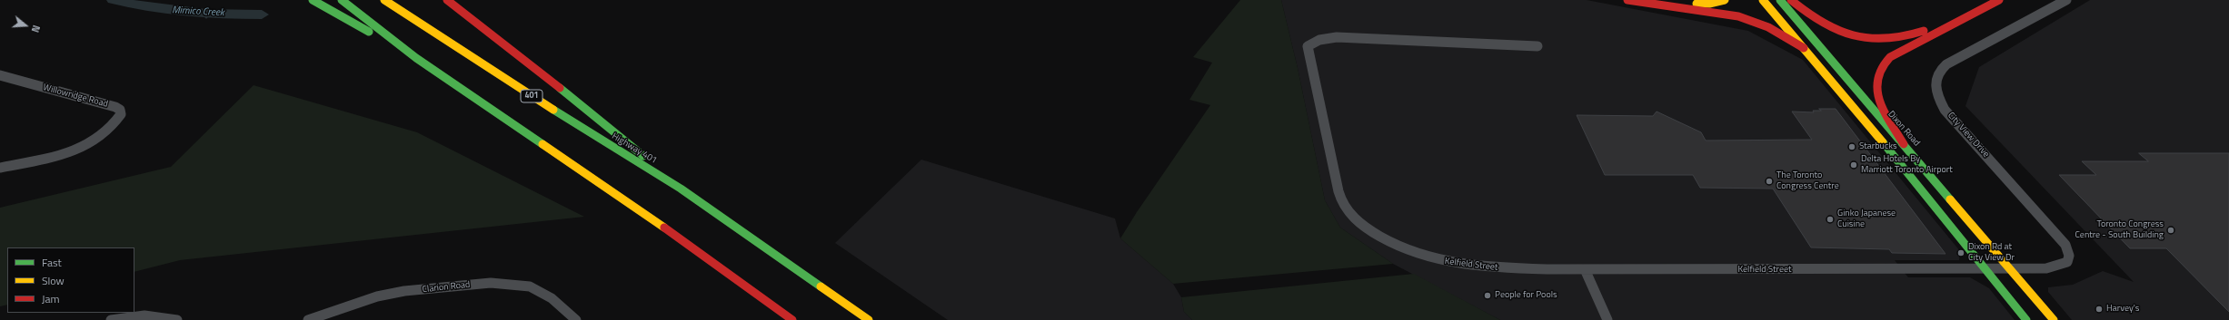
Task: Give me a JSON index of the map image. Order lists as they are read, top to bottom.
{
  "streets": {
    "main road": ["401", "Dixon Road", "Highway 401"],
    "street": [
      "Willowridge Road",
      "City View Drive",
      "Kelfield Street",
      "Clarion Road"
    ]
  },
  "crossings": [
    ["Dixon Road", "City View Drive"],
    ["Dixon Road", "Kelfield Street"],
    ["City View Drive", "Kelfield Street"]
  ],
  "water": ["Mimico Creek"],
  "places": [
    "Starbucks",
    "Delta Hotels By Marriott Toronto Airport",
    "The Toronto Congress Centre",
    "Ginko Japanese Cuisine",
    "Toronto Congress Centre - South Building",
    "Dixon Rd at City View Dr",
    "People for Pools",
    "Harvey's"
  ],
  "legend": ["Fast", "Slow", "Jam"],
  "north": "right"
}
